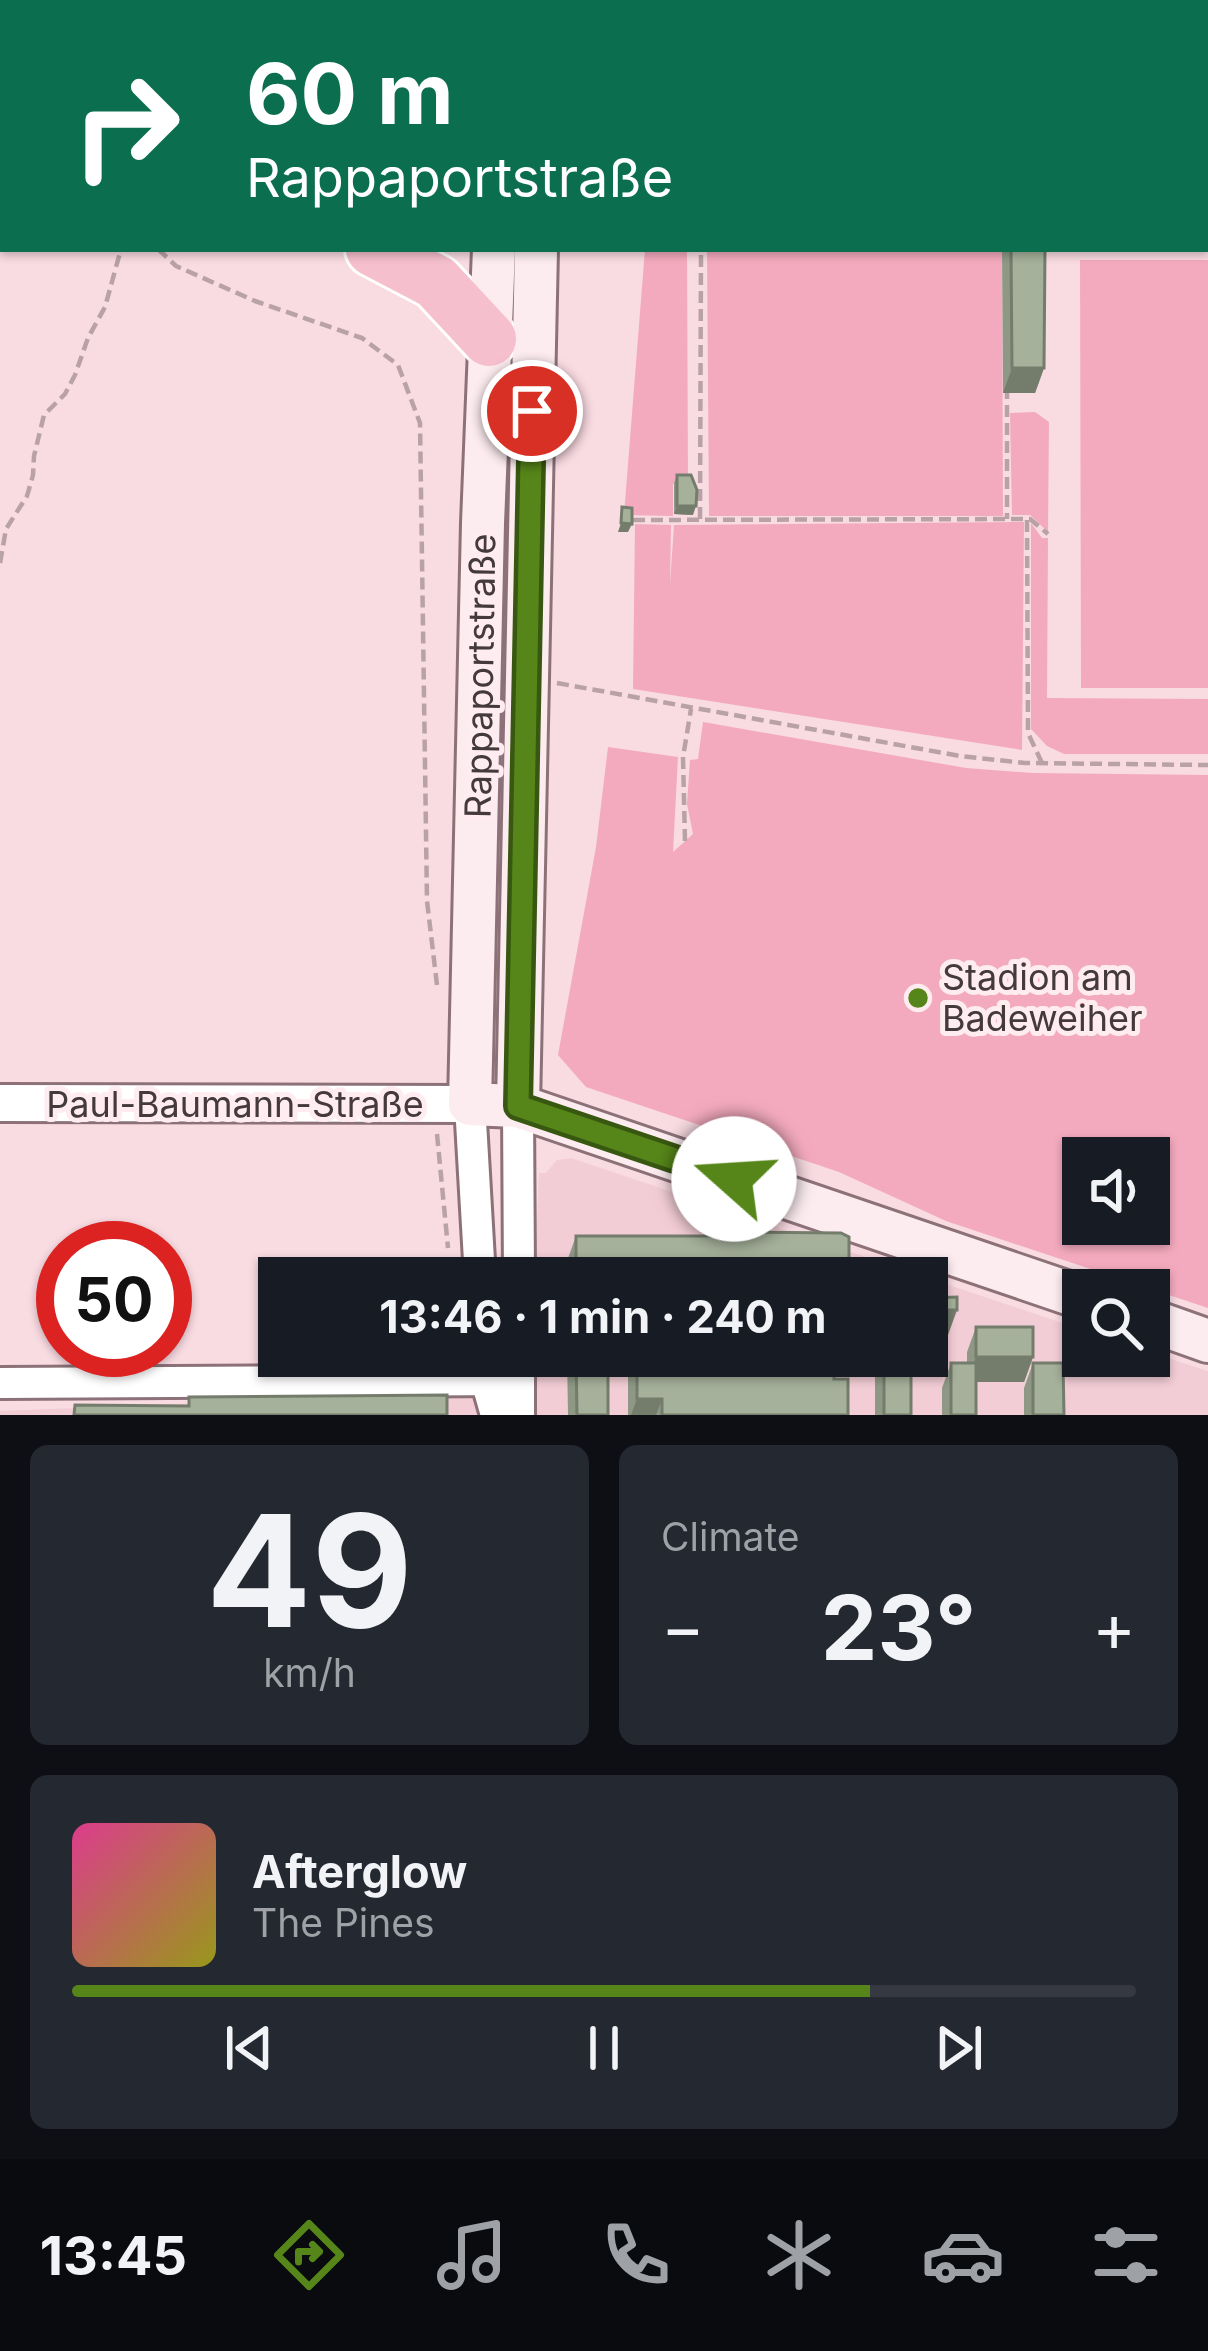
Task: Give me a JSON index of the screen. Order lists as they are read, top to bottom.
{
  "streets": {
    "main road": ["Rappaportstraße", "Paul-Baumann-Straße"]
  },
  "crossings": [
    ["Rappaportstraße", "Paul-Baumann-Straße"]
  ],
  "places": ["Stadion am Badeweiher"],
  "page": {
    "turn": ["60 m", "Rappaportstraße"],
    "limit": "50",
    "trip": "13:46 · 1 min · 240 m",
    "tile": [
      ["49", "km/h"],
      "Climate"
    ],
    "heat": ["−", "23°", "+"],
    "song": ["Afterglow", "The Pines"],
    "tabs": "13:45"
  }
}
